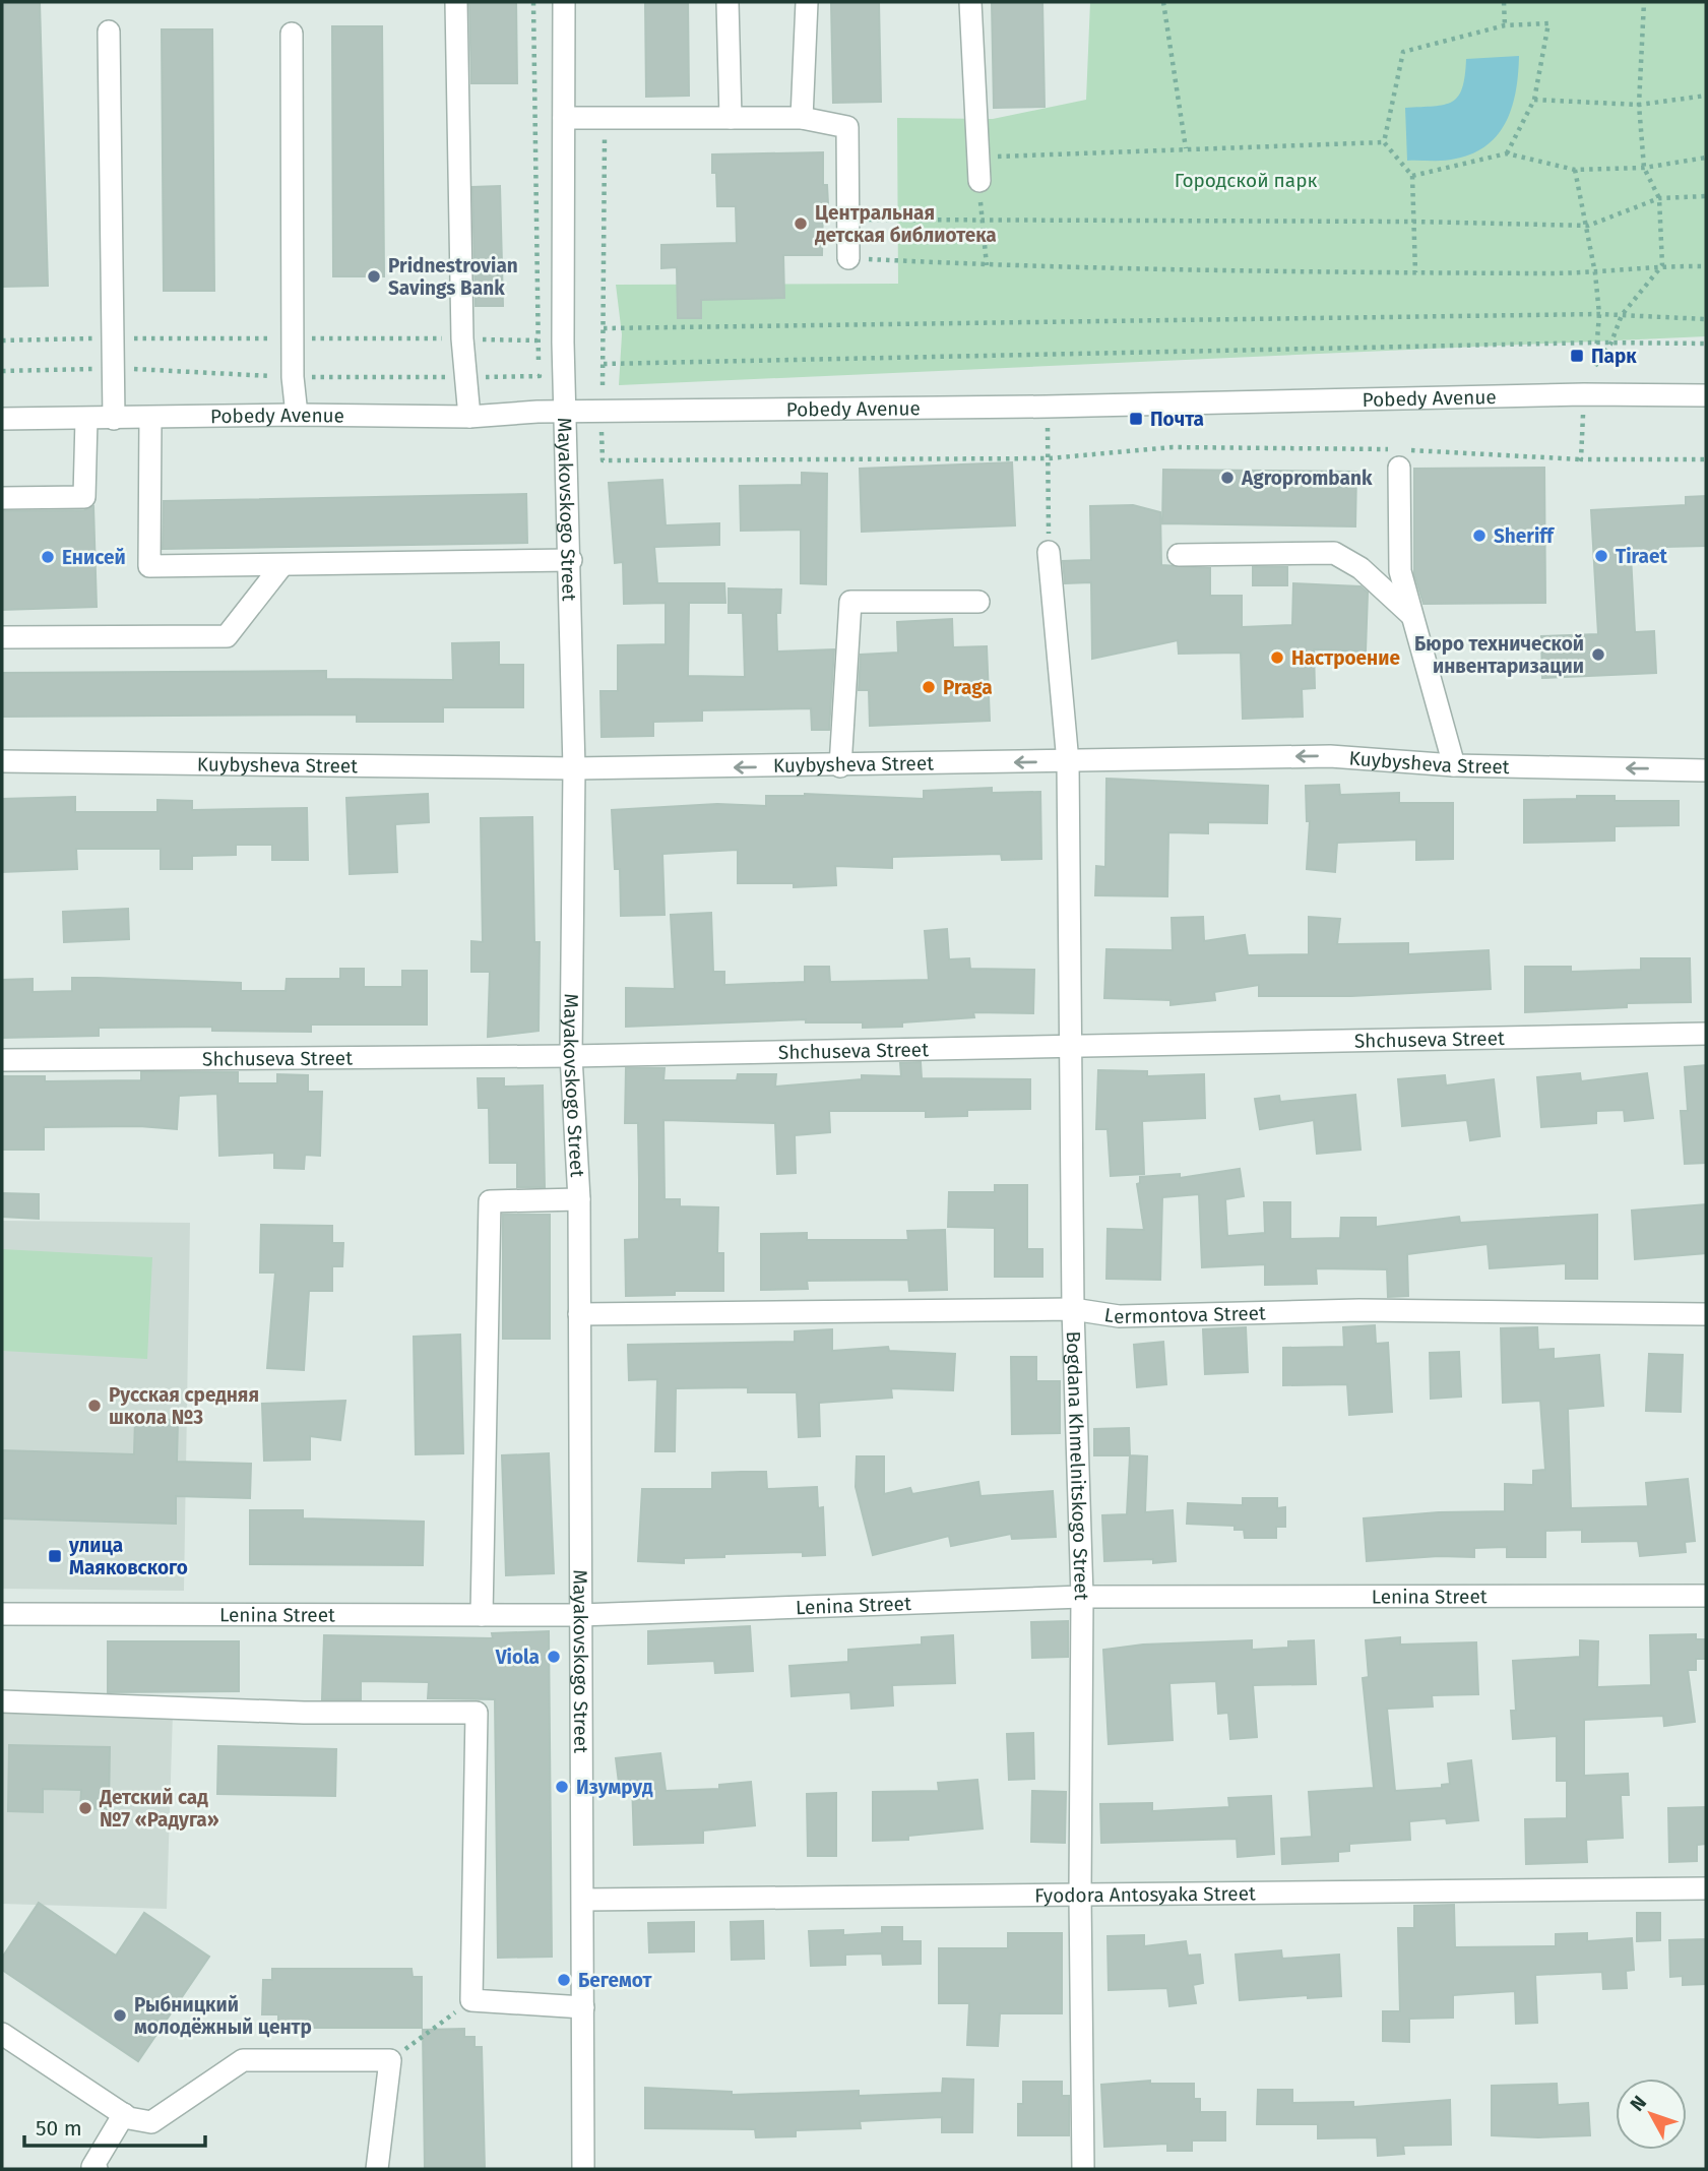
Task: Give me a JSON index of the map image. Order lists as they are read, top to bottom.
{
  "streets": {
    "street": [
      "Pobedy Avenue",
      "Mayakovskogo Street",
      "Kuybysheva Street",
      "Shchuseva Street",
      "Lermontova Street",
      "Bogdana Khmelnitskogo Street",
      "Lenina Street",
      "Fyodora Antosyaka Street"
    ]
  },
  "crossings": [
    ["Pobedy Avenue", "Mayakovskogo Street"],
    ["Mayakovskogo Street", "Kuybysheva Street"],
    ["Mayakovskogo Street", "Shchuseva Street"],
    ["Mayakovskogo Street", "Lermontova Street"],
    ["Mayakovskogo Street", "Lenina Street"],
    ["Mayakovskogo Street", "Fyodora Antosyaka Street"],
    ["Kuybysheva Street", "Bogdana Khmelnitskogo Street"],
    ["Shchuseva Street", "Bogdana Khmelnitskogo Street"],
    ["Lermontova Street", "Bogdana Khmelnitskogo Street"],
    ["Bogdana Khmelnitskogo Street", "Lenina Street"],
    ["Bogdana Khmelnitskogo Street", "Fyodora Antosyaka Street"]
  ],
  "one_way": ["Kuybysheva Street"],
  "parks": ["Городской парк"],
  "places": {
    "other": [
      "Центральная детская библиотека",
      "Pridnestrovian Savings Bank",
      "Agroprombank",
      "Sheriff",
      "Tiraet",
      "Енисей",
      "Бюро технической инвентаризации",
      "Настроение",
      "Praga",
      "Русская средняя школа №3",
      "Viola",
      "Изумруд",
      "Детский сад №7 «Радуга»",
      "Бегемот",
      "Рыбницкий молодёжный центр"
    ],
    "transit": ["Парк", "Почта", "улица Маяковского"]
  },
  "scale_bar": "50 m",
  "north": "top left"
}
